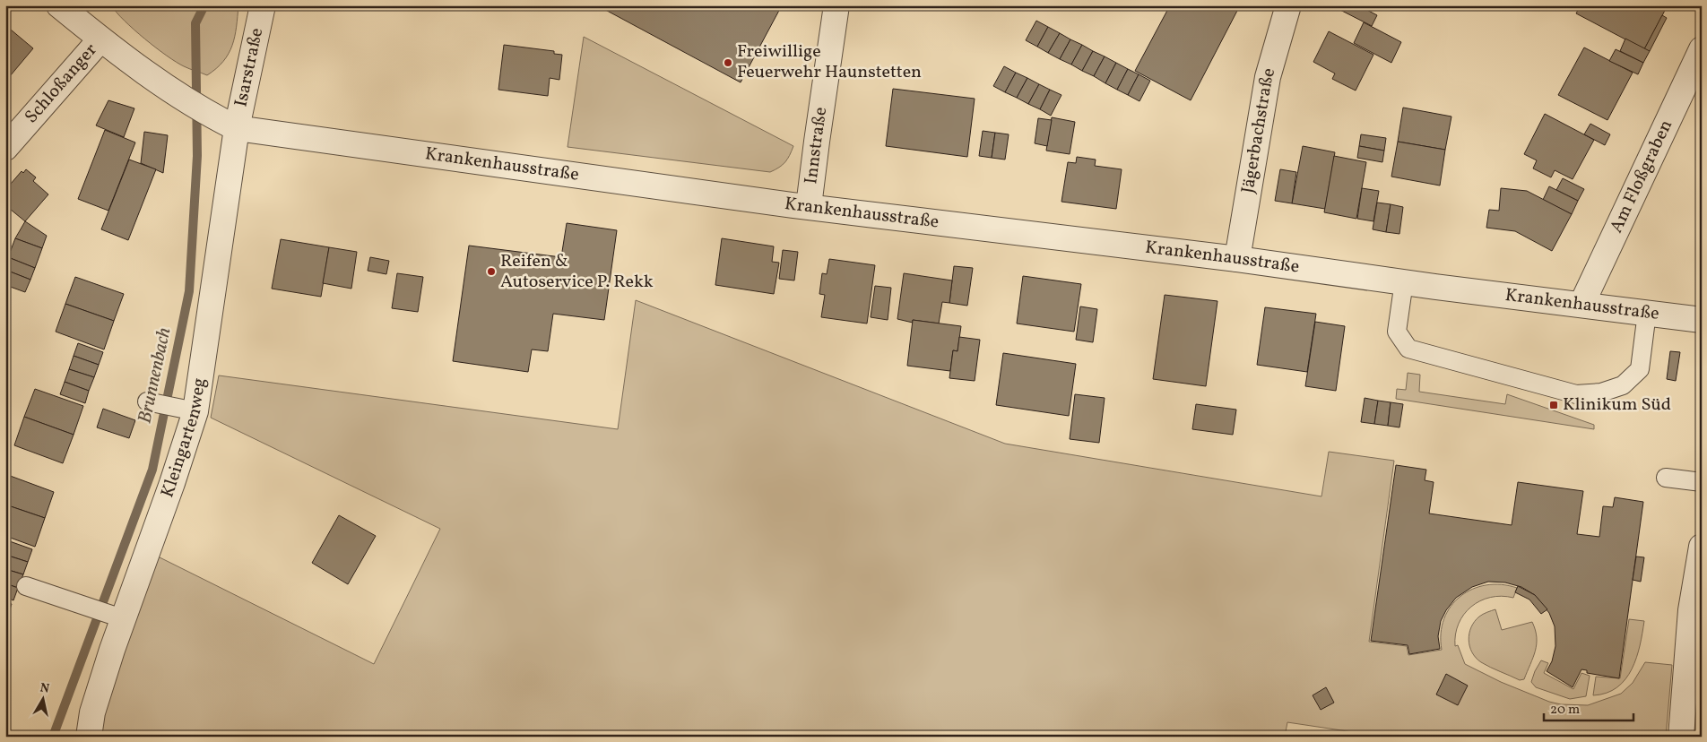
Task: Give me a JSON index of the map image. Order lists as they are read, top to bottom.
{
  "streets": {
    "street": [
      "Isarstraße",
      "Schloßanger",
      "Jägerbachstraße",
      "Innstraße",
      "Krankenhausstraße",
      "Am Floßgraben",
      "Kleingartenweg"
    ]
  },
  "crossings": [
    ["Isarstraße", "Krankenhausstraße"],
    ["Isarstraße", "Kleingartenweg"],
    ["Schloßanger", "Krankenhausstraße"],
    ["Jägerbachstraße", "Krankenhausstraße"],
    ["Innstraße", "Krankenhausstraße"],
    ["Krankenhausstraße", "Am Floßgraben"],
    ["Krankenhausstraße", "Kleingartenweg"]
  ],
  "water": ["Brunnenbach"],
  "places": {
    "other": ["Freiwillige Feuerwehr Haunstetten", "Reifen & Autoservice P. Rekk"],
    "transit": ["Klinikum Süd"]
  },
  "scale_bar": "20 m",
  "north": "top"
}
